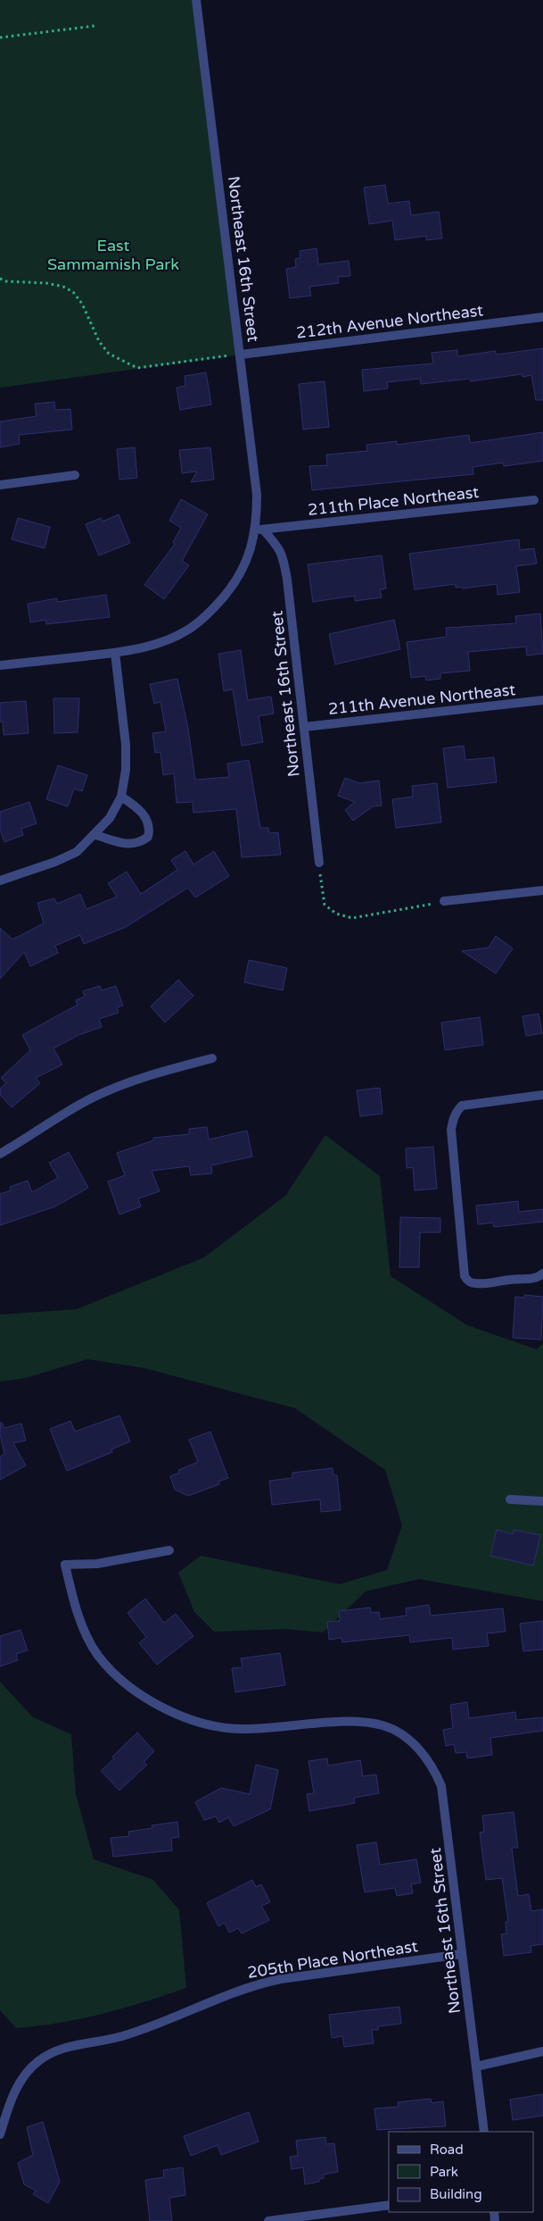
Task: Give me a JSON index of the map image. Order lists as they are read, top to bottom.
{
  "streets": {
    "street": [
      "Northeast 16th Street",
      "212th Avenue Northeast",
      "211th Place Northeast",
      "211th Avenue Northeast",
      "205th Place Northeast"
    ]
  },
  "crossings": [
    ["Northeast 16th Street", "212th Avenue Northeast"],
    ["Northeast 16th Street", "211th Place Northeast"],
    ["Northeast 16th Street", "211th Avenue Northeast"],
    ["Northeast 16th Street", "205th Place Northeast"]
  ],
  "parks": ["East Sammamish Park"],
  "legend": ["Road", "Park", "Building"]
}
